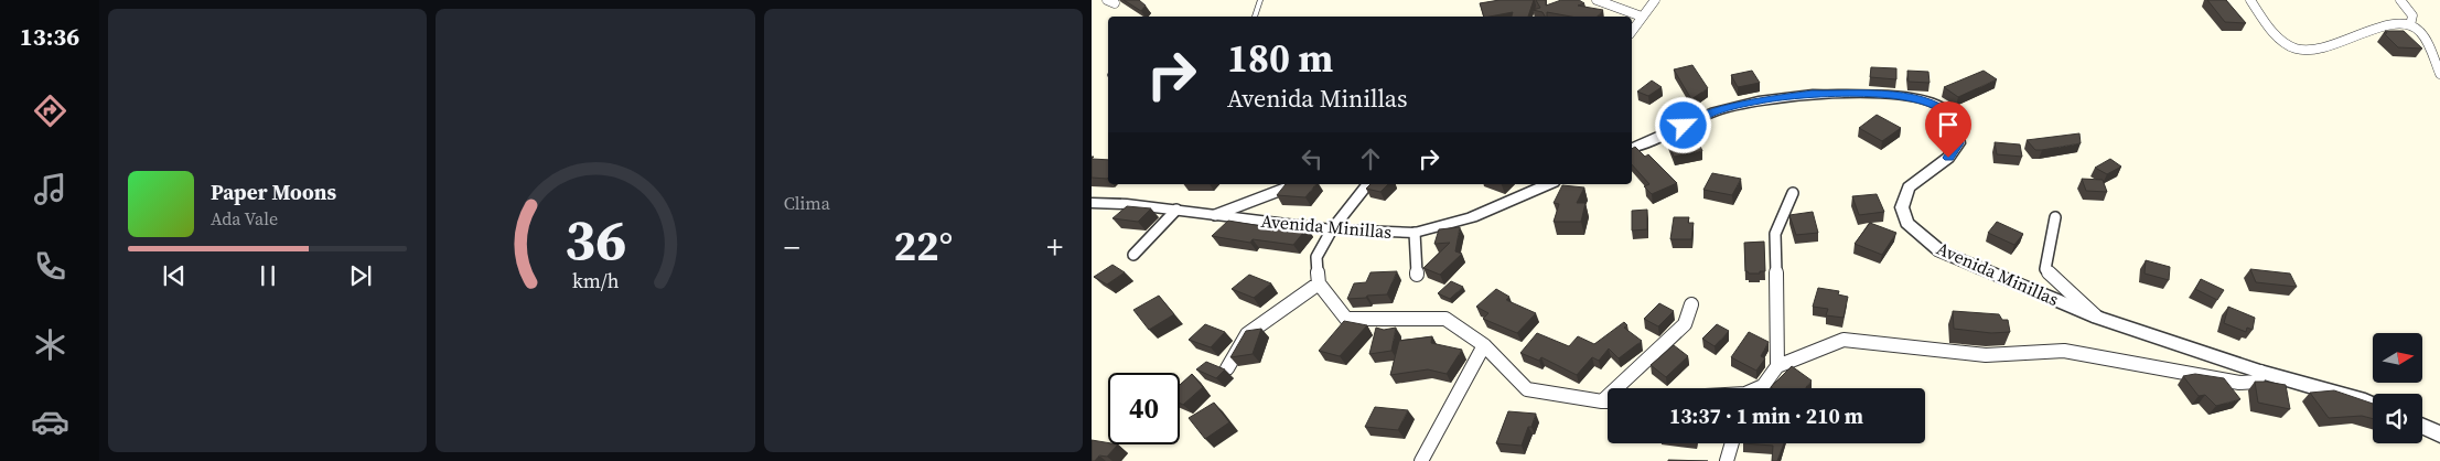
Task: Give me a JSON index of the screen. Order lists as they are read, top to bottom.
{
  "streets": {
    "street": ["Avenida Minillas"]
  },
  "north": "right",
  "page": {
    "tabs": "13:36",
    "tile": "Clima",
    "turn": ["180 m", "Avenida Minillas"],
    "song": ["Paper Moons", "Ada Vale"],
    "heat": ["−", "22°", "+"],
    "limit": "40",
    "trip": "13:37 · 1 min · 210 m",
    "gauge": ["36", "km/h"]
  }
}
